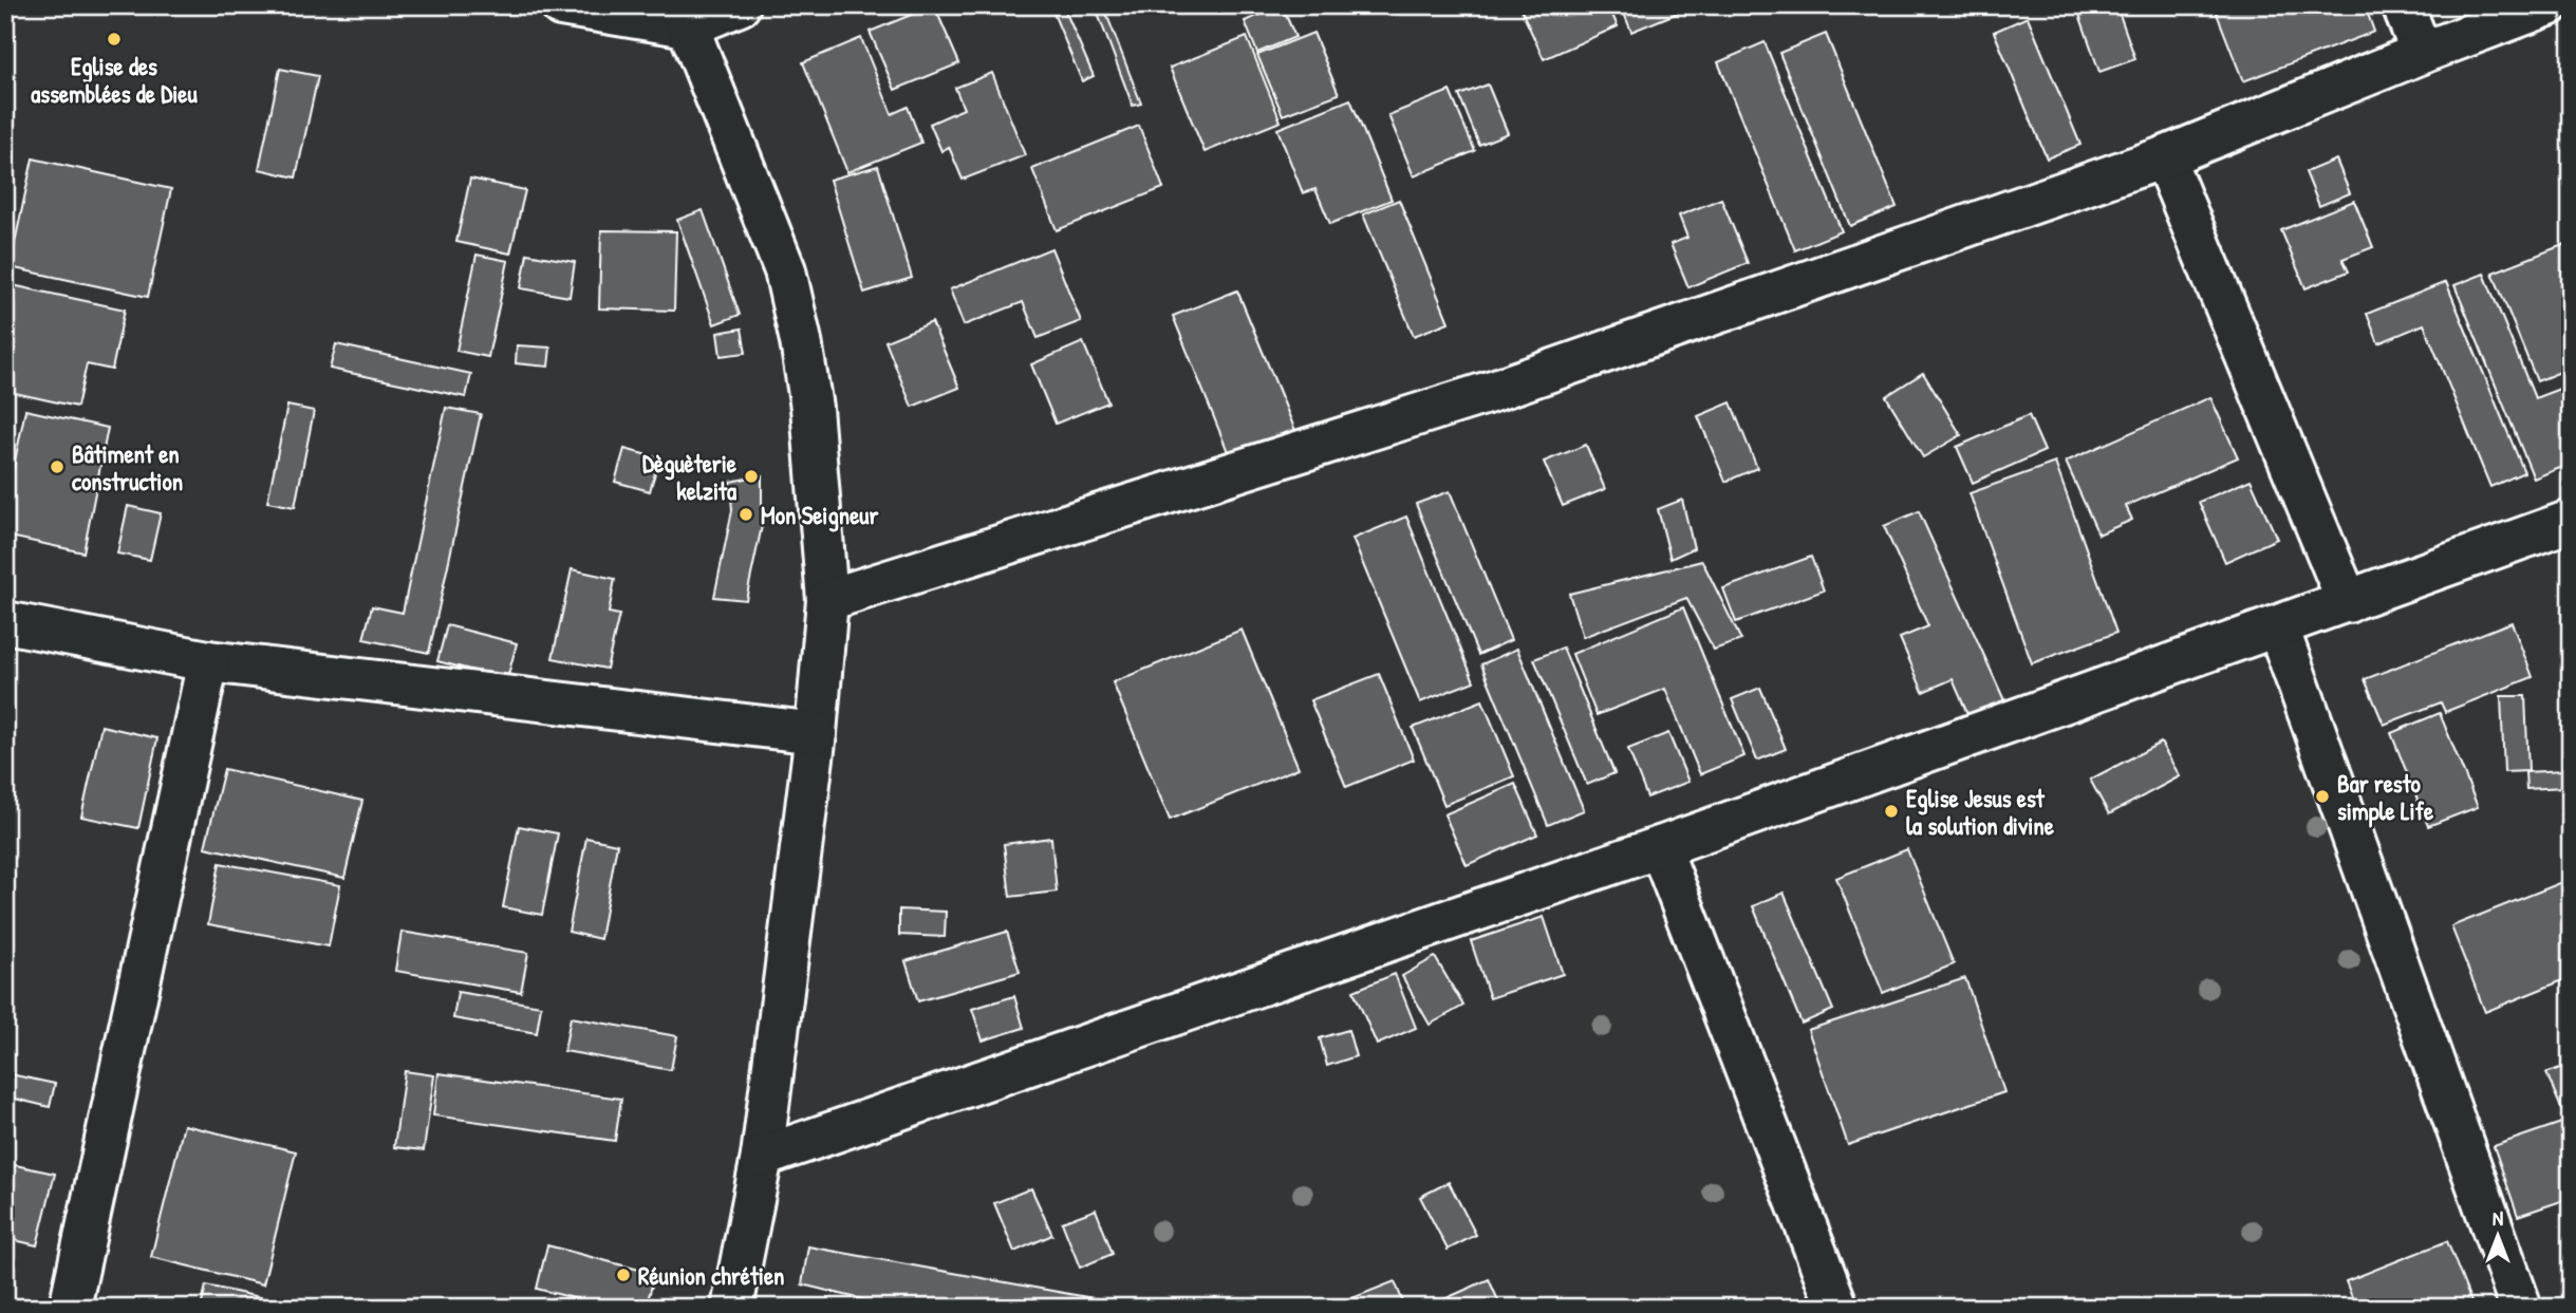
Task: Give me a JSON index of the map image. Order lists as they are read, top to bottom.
{
  "places": [
    "Eglise des assemblées de Dieu",
    "Bâtiment en construction",
    "Dèguèterie kelzita",
    "Mon Seigneur",
    "Bar resto simple Life",
    "Eglise Jesus est la solution divine",
    "Réunion chrétien"
  ],
  "north": "top"
}
